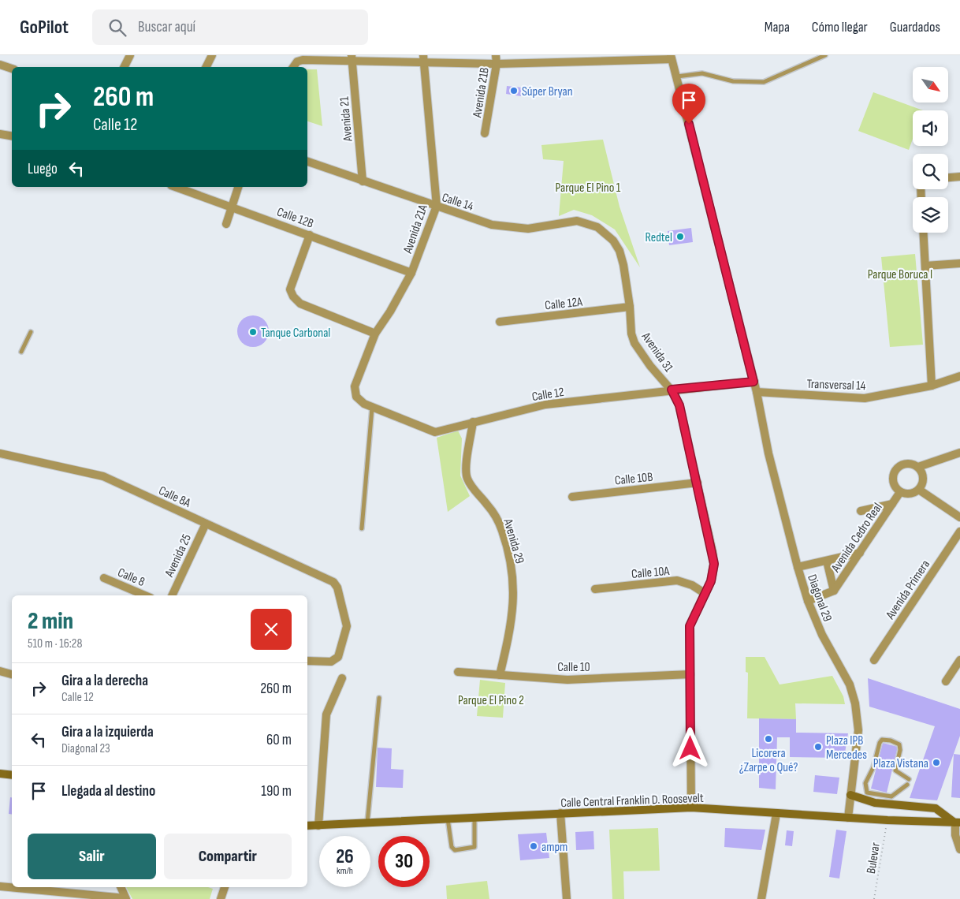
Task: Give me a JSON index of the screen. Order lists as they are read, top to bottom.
{
  "streets": {
    "main road": ["Calle Central Franklin D. Roosevelt"],
    "street": [
      "Avenida 21B",
      "Avenida 21",
      "Calle 14",
      "Calle 12B",
      "Avenida 21A",
      "Calle 12A",
      "Avenida 31",
      "Transversal 14",
      "Calle 12",
      "Calle 10B",
      "Calle 8A",
      "Avenida Cedro Real",
      "Avenida 29",
      "Avenida 25",
      "Calle 10A",
      "Calle 8",
      "Avenida Primera",
      "Diagonal 29",
      "Calle 10"
    ],
    "path": ["Bulevar"]
  },
  "crossings": [
    ["Avenida 21", "Calle 14"],
    ["Calle 14", "Avenida 21A"],
    ["Calle 14", "Avenida 31"],
    ["Calle 12B", "Avenida 21A"],
    ["Avenida 21A", "Calle 12"],
    ["Calle 12A", "Avenida 31"],
    ["Avenida 31", "Calle 12"],
    ["Avenida 31", "Calle 10B"],
    ["Avenida 31", "Calle 10A"],
    ["Avenida 31", "Calle 10"],
    ["Avenida 31", "Calle Central Franklin D. Roosevelt"],
    ["Transversal 14", "Diagonal 29"],
    ["Calle 12", "Avenida 29"],
    ["Calle 12", "Diagonal 29"],
    ["Calle 8A", "Avenida 25"],
    ["Avenida Cedro Real", "Diagonal 29"],
    ["Avenida 29", "Calle 10"],
    ["Diagonal 29", "Calle Central Franklin D. Roosevelt"],
    ["Calle Central Franklin D. Roosevelt", "Bulevar"]
  ],
  "parks": ["Parque El Pino 1", "Parque Boruca I", "Parque El Pino 2"],
  "places": [
    "Súper Bryan",
    "Redtel",
    "Tanque Carbonal",
    "Licorera ¿Zarpe o Qué?",
    "Plaza IPB Mercedes",
    "Plaza Vistana",
    "ampm"
  ],
  "north": "bottom right",
  "page": {
    "header": "GoPilot",
    "search": "Buscar aquí",
    "nav": ["Mapa", "Cómo llegar", "Guardados"],
    "turn": ["260 m", "Calle 12"],
    "then": "Luego",
    "heading": ["2 min", "510 m · 16:28"],
    "list": [
      {
        "name": "Gira a la derecha",
        "note": "Calle 12",
        "value": "260 m"
      },
      {
        "name": "Gira a la izquierda",
        "note": "Diagonal 23",
        "value": "60 m"
      },
      {
        "name": "Llegada al destino",
        "value": "190 m"
      }
    ],
    "buttons": ["Salir", "Compartir"],
    "speed": "26 km/h",
    "limit": "30"
  }
}
